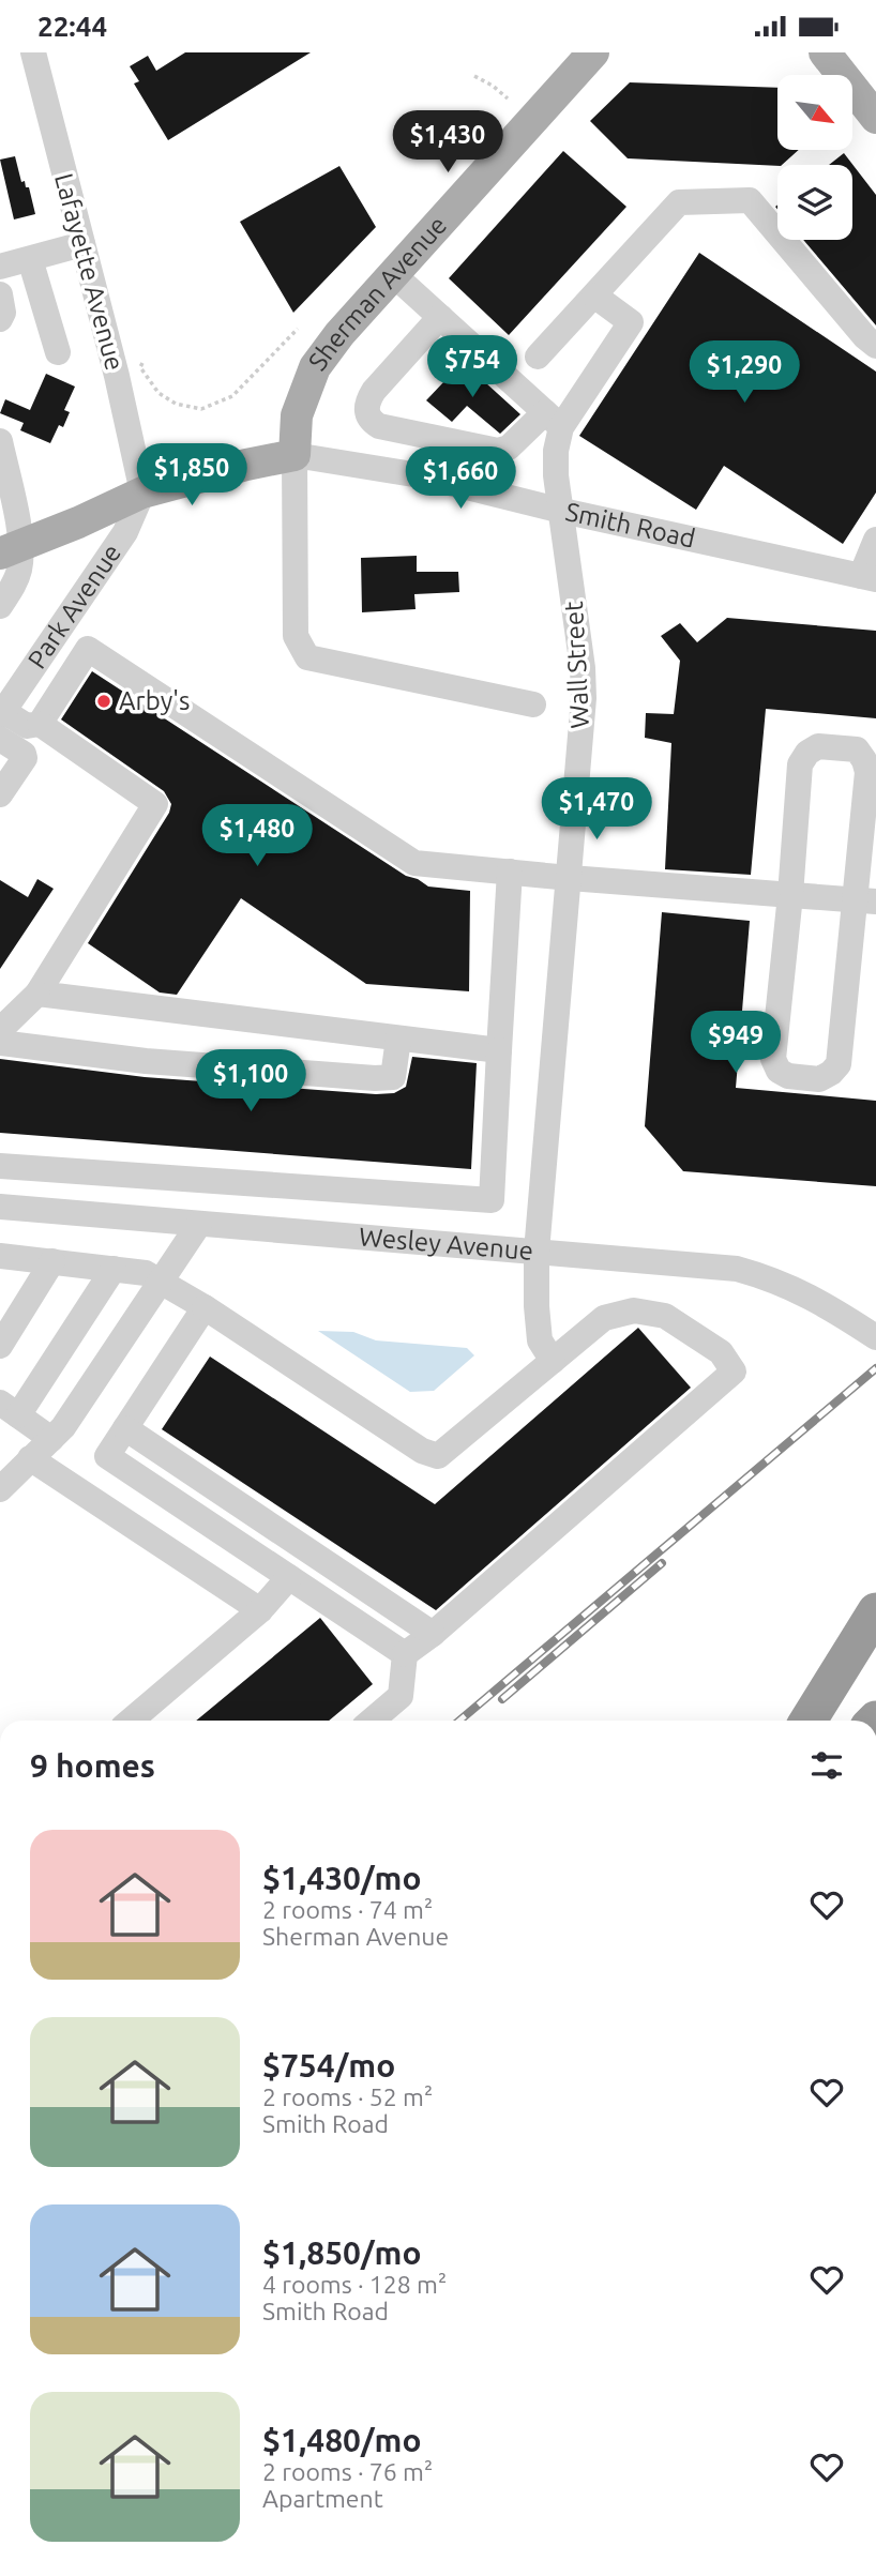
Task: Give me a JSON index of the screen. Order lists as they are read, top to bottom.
{
  "streets": {
    "main road": ["Sherman Avenue", "Smith Road"],
    "street": [
      "Lafayette Avenue",
      "Park Avenue",
      "Wall Street",
      "Wesley Avenue"
    ]
  },
  "crossings": [
    ["Lafayette Avenue", "Smith Road"],
    ["Lafayette Avenue", "Park Avenue"],
    ["Sherman Avenue", "Smith Road"],
    ["Smith Road", "Park Avenue"],
    ["Smith Road", "Wall Street"],
    ["Wall Street", "Wesley Avenue"]
  ],
  "places": ["Arby's"],
  "north": "bottom right",
  "page": {
    "status": "22:44",
    "price": [
      "$1,430",
      "$754",
      "$1,290",
      "$1,850",
      "$1,660",
      "$1,470",
      "$1,480",
      "$949",
      "$1,100"
    ],
    "heading": "9 homes",
    "list": [
      {
        "name": "$1,430/mo",
        "note": "2 rooms · 74 m² · Sherman Avenue"
      },
      {
        "name": "$754/mo",
        "note": "2 rooms · 52 m² · Smith Road"
      },
      {
        "name": "$1,850/mo",
        "note": "4 rooms · 128 m² · Smith Road"
      },
      {
        "name": "$1,480/mo",
        "note": "2 rooms · 76 m² · Apartment"
      }
    ]
  }
}
